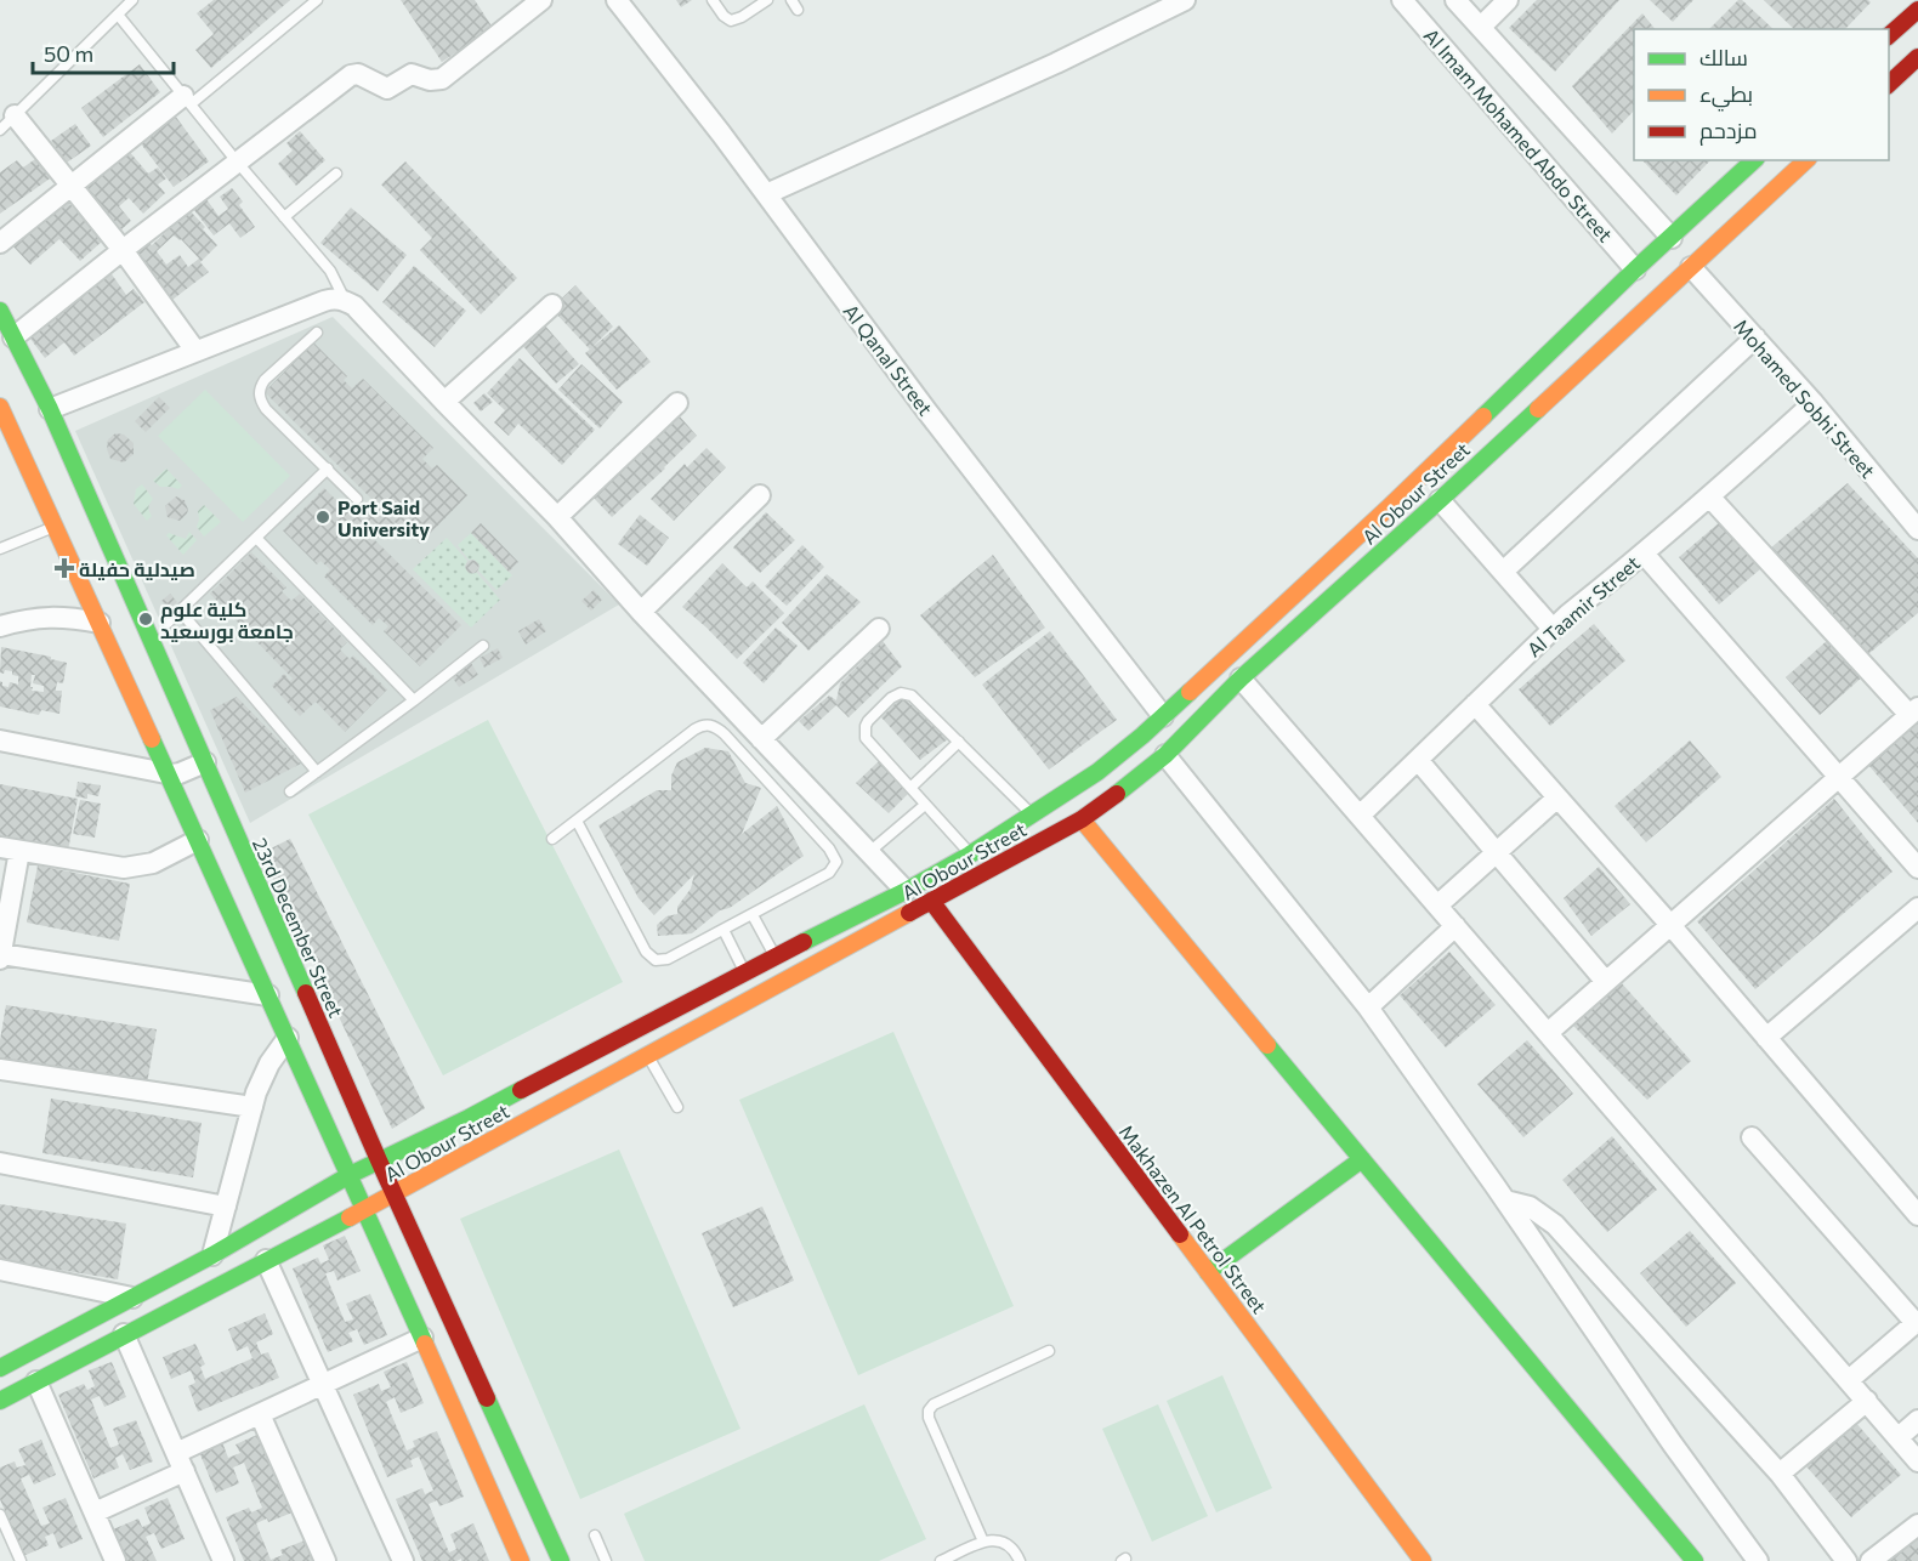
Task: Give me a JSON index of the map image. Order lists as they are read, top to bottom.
{
  "streets": {
    "street": [
      "Al Imam Mohamed Abdo Street",
      "Al Qanal Street",
      "Mohamed Sobhi Street",
      "Al Obour Street",
      "Al Taamir Street",
      "23rd December Street",
      "Makhazen Al Petrol Street"
    ]
  },
  "crossings": [
    ["Al Imam Mohamed Abdo Street", "Al Obour Street"],
    ["Al Qanal Street", "Al Obour Street"],
    ["Mohamed Sobhi Street", "Al Obour Street"],
    ["Mohamed Sobhi Street", "Al Taamir Street"],
    ["Al Obour Street", "23rd December Street"],
    ["Al Obour Street", "Makhazen Al Petrol Street"]
  ],
  "places": {
    "other": ["Port Said University", "كلية علوم جامعة بورسعيد"],
    "health": ["صيدلية حفيلة"]
  },
  "legend": ["سالك", "بطيء", "مزدحم"],
  "scale_bar": "50 m"
}
